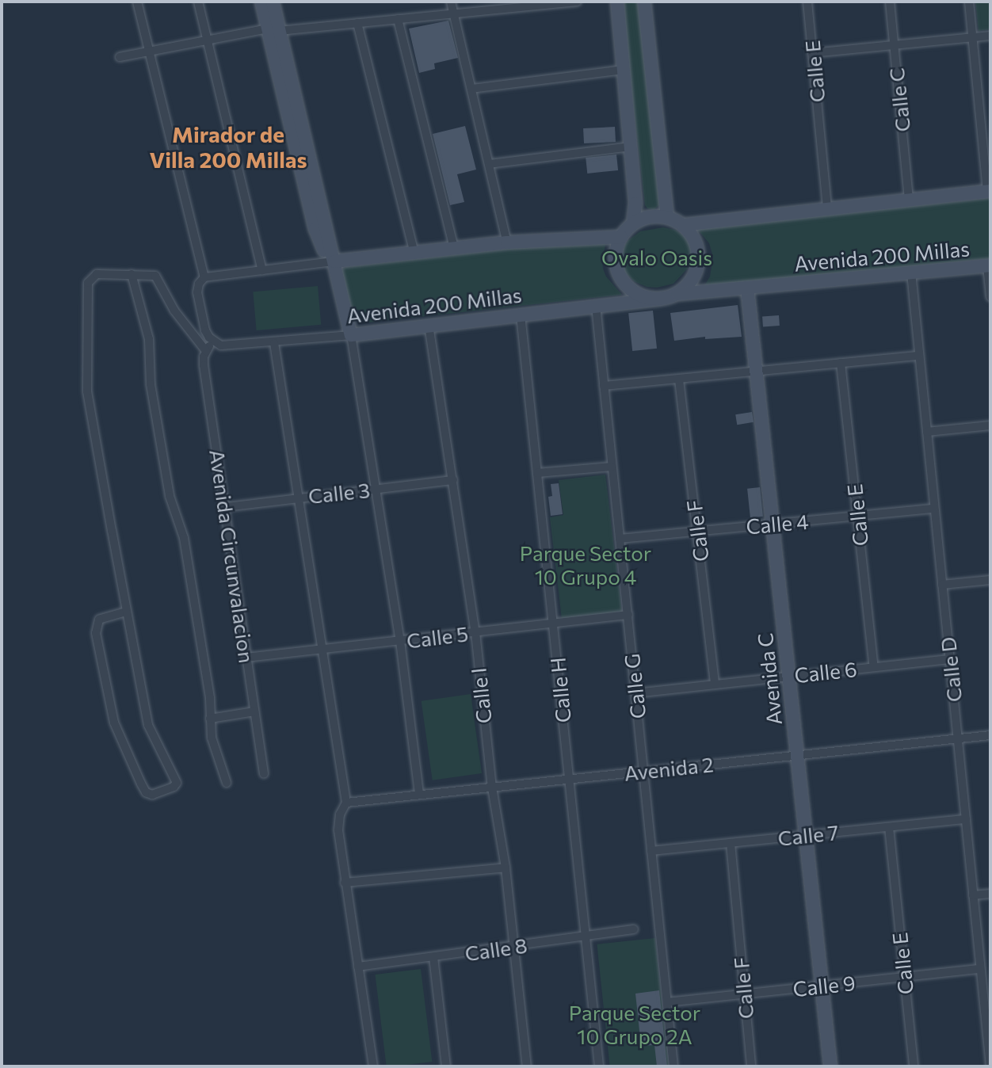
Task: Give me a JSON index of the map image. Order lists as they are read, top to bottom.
{
  "streets": {
    "street": [
      "Calle E",
      "Calle C",
      "Avenida 200 Millas",
      "Calle 3",
      "Calle 4",
      "Calle F",
      "Avenida Circunvalacion",
      "Calle 5",
      "Calle D",
      "Calle 6",
      "Avenida C",
      "Calle G",
      "Calle H",
      "Calle I",
      "Avenida 2",
      "Calle 7",
      "Calle 8",
      "Calle 9"
    ]
  },
  "crossings": [
    ["Calle E", "Calle 4"],
    ["Calle E", "Calle 6"],
    ["Calle E", "Calle 7"],
    ["Calle E", "Calle 9"],
    ["Avenida 200 Millas", "Calle D"],
    ["Avenida 200 Millas", "Avenida C"],
    ["Avenida 200 Millas", "Calle G"],
    ["Avenida 200 Millas", "Calle H"],
    ["Avenida 200 Millas", "Calle I"],
    ["Calle 3", "Avenida Circunvalacion"],
    ["Calle 3", "Calle I"],
    ["Calle 4", "Calle F"],
    ["Calle 4", "Calle D"],
    ["Calle 4", "Avenida C"],
    ["Calle 4", "Calle G"],
    ["Calle F", "Calle 6"],
    ["Calle F", "Calle 7"],
    ["Calle F", "Calle 9"],
    ["Avenida Circunvalacion", "Calle 5"],
    ["Calle 5", "Calle G"],
    ["Calle 5", "Calle H"],
    ["Calle 5", "Calle I"],
    ["Calle D", "Calle 6"],
    ["Calle D", "Avenida 2"],
    ["Calle D", "Calle 7"],
    ["Calle D", "Calle 9"],
    ["Calle 6", "Avenida C"],
    ["Calle 6", "Calle G"],
    ["Avenida C", "Avenida 2"],
    ["Avenida C", "Calle 7"],
    ["Avenida C", "Calle 9"],
    ["Calle G", "Avenida 2"],
    ["Calle G", "Calle 7"],
    ["Calle G", "Calle 9"],
    ["Calle H", "Avenida 2"],
    ["Calle H", "Calle 8"],
    ["Calle I", "Avenida 2"],
    ["Calle I", "Calle 8"]
  ],
  "districts": ["Mirador de Villa 200 Millas"],
  "parks": ["Ovalo Oasis", "Parque Sector 10 Grupo 4", "Parque Sector 10 Grupo 2A"]
}
